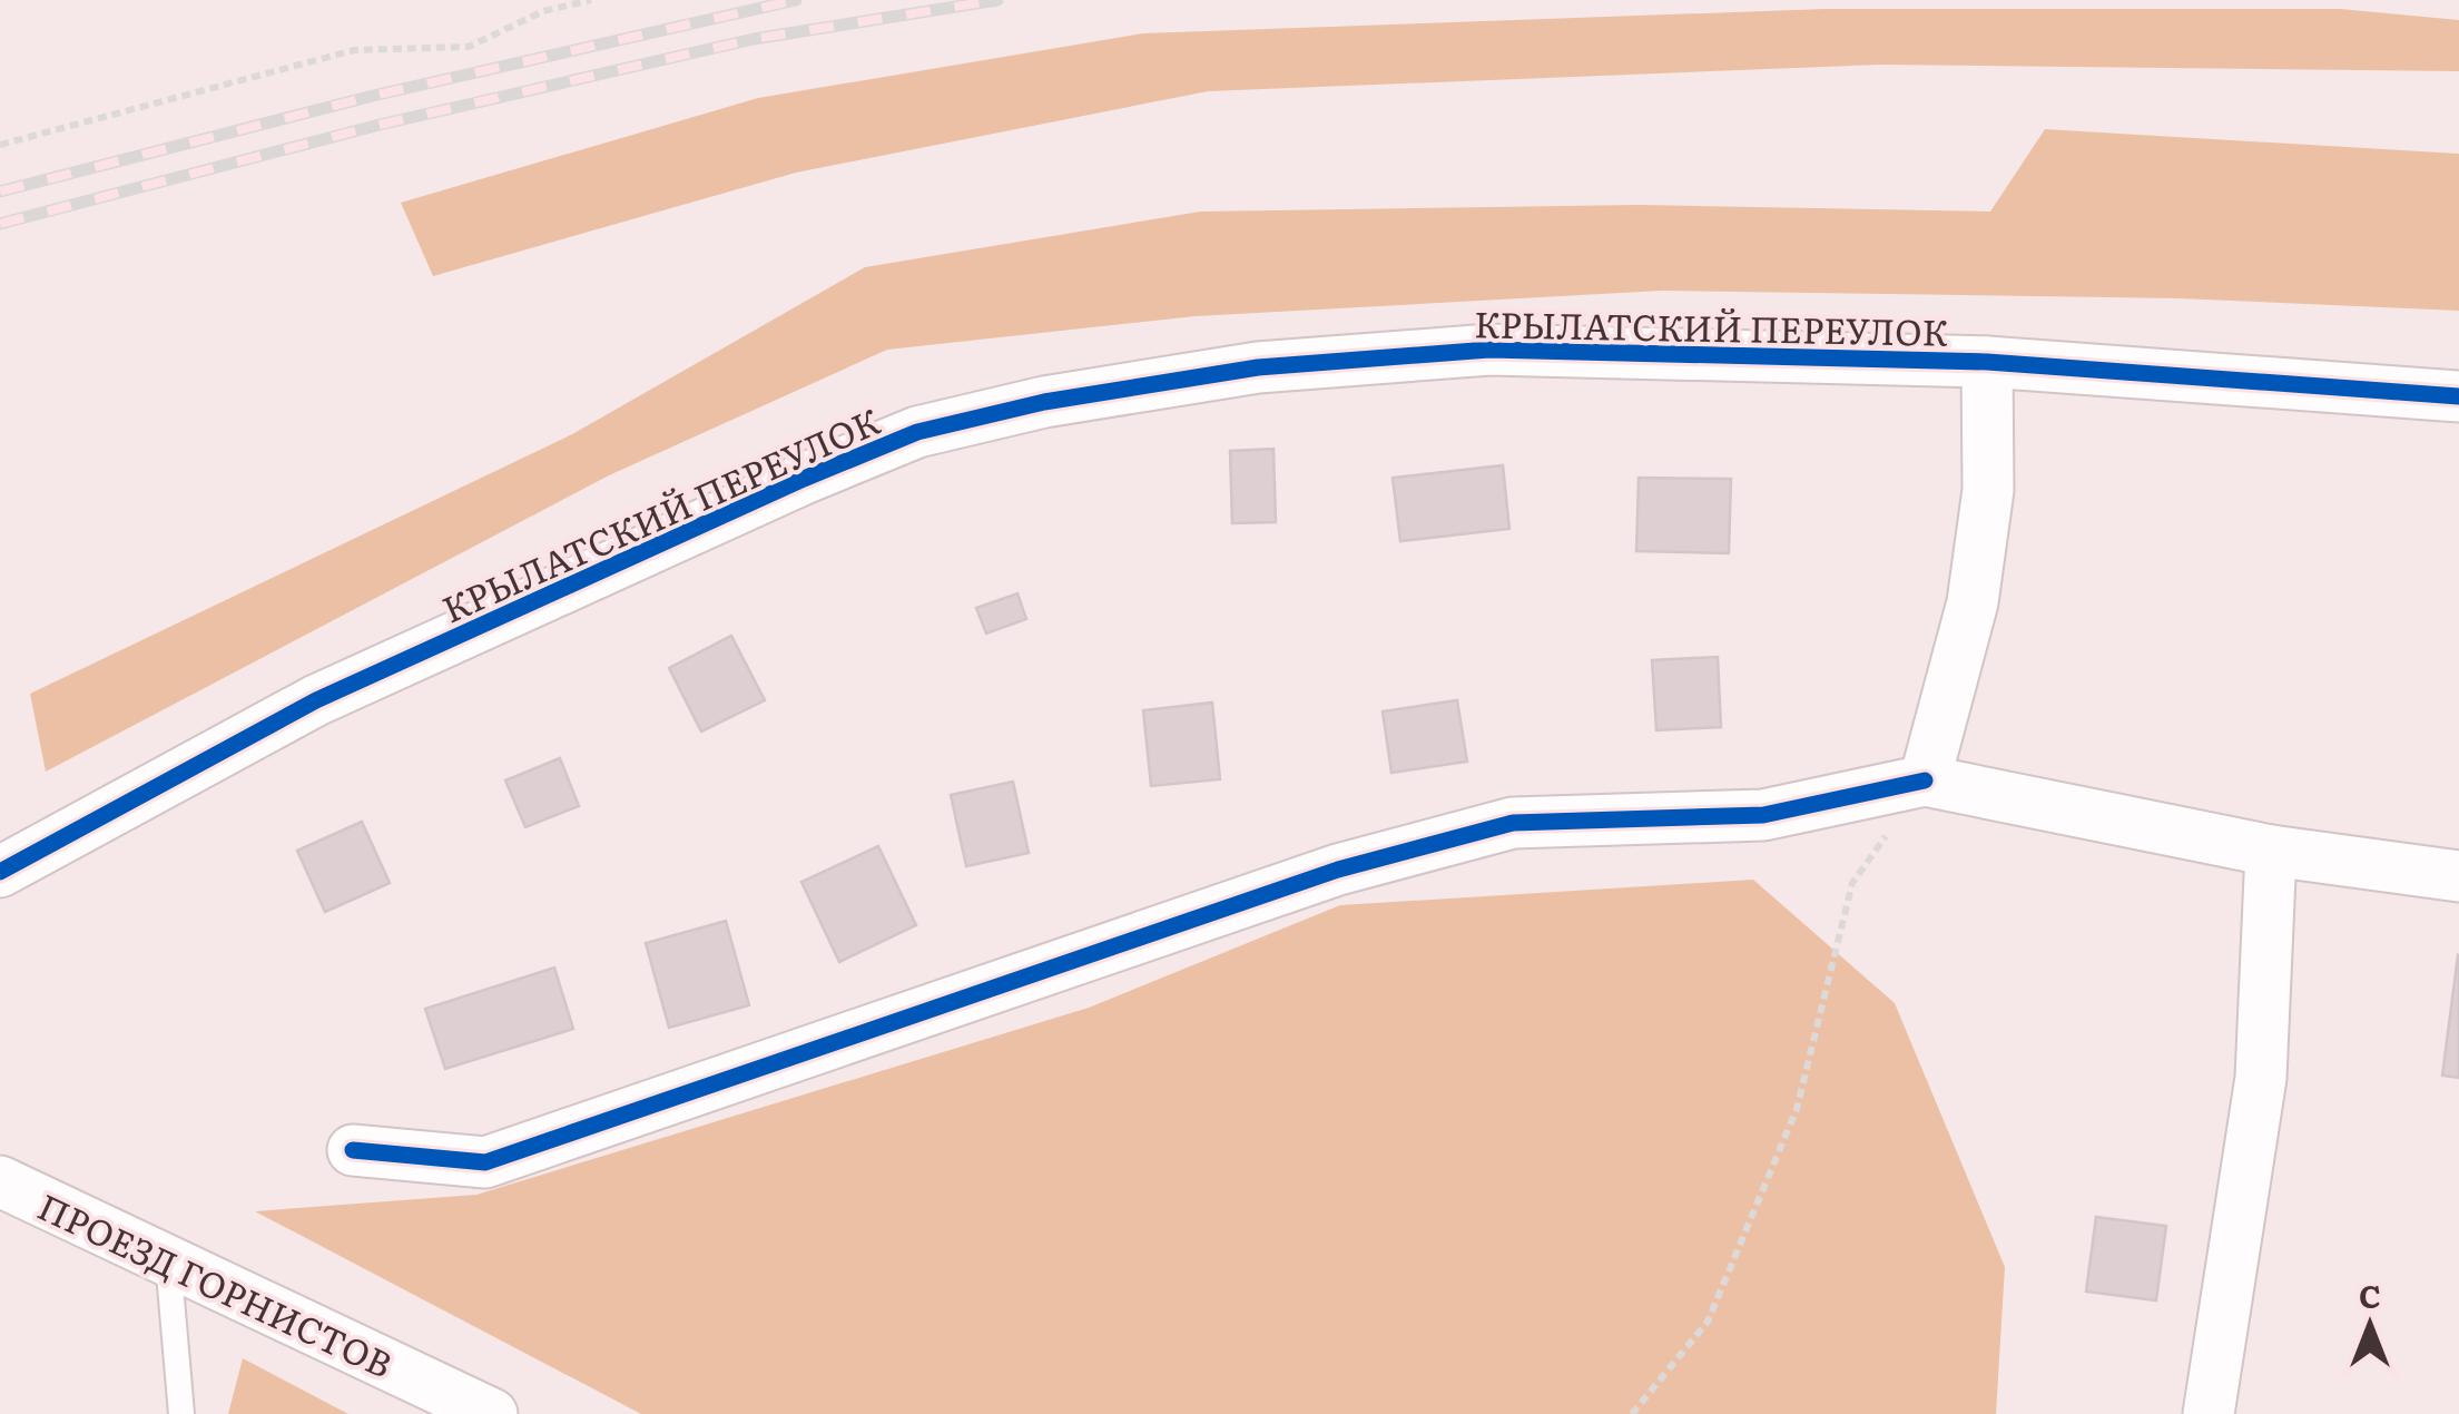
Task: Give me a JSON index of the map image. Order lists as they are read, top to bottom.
{
  "streets": {
    "street": ["КРЫЛАТСКИЙ ПЕРЕУЛОК", "ПРОЕЗД ГОРНИСТОВ"]
  },
  "north": "top"
}
